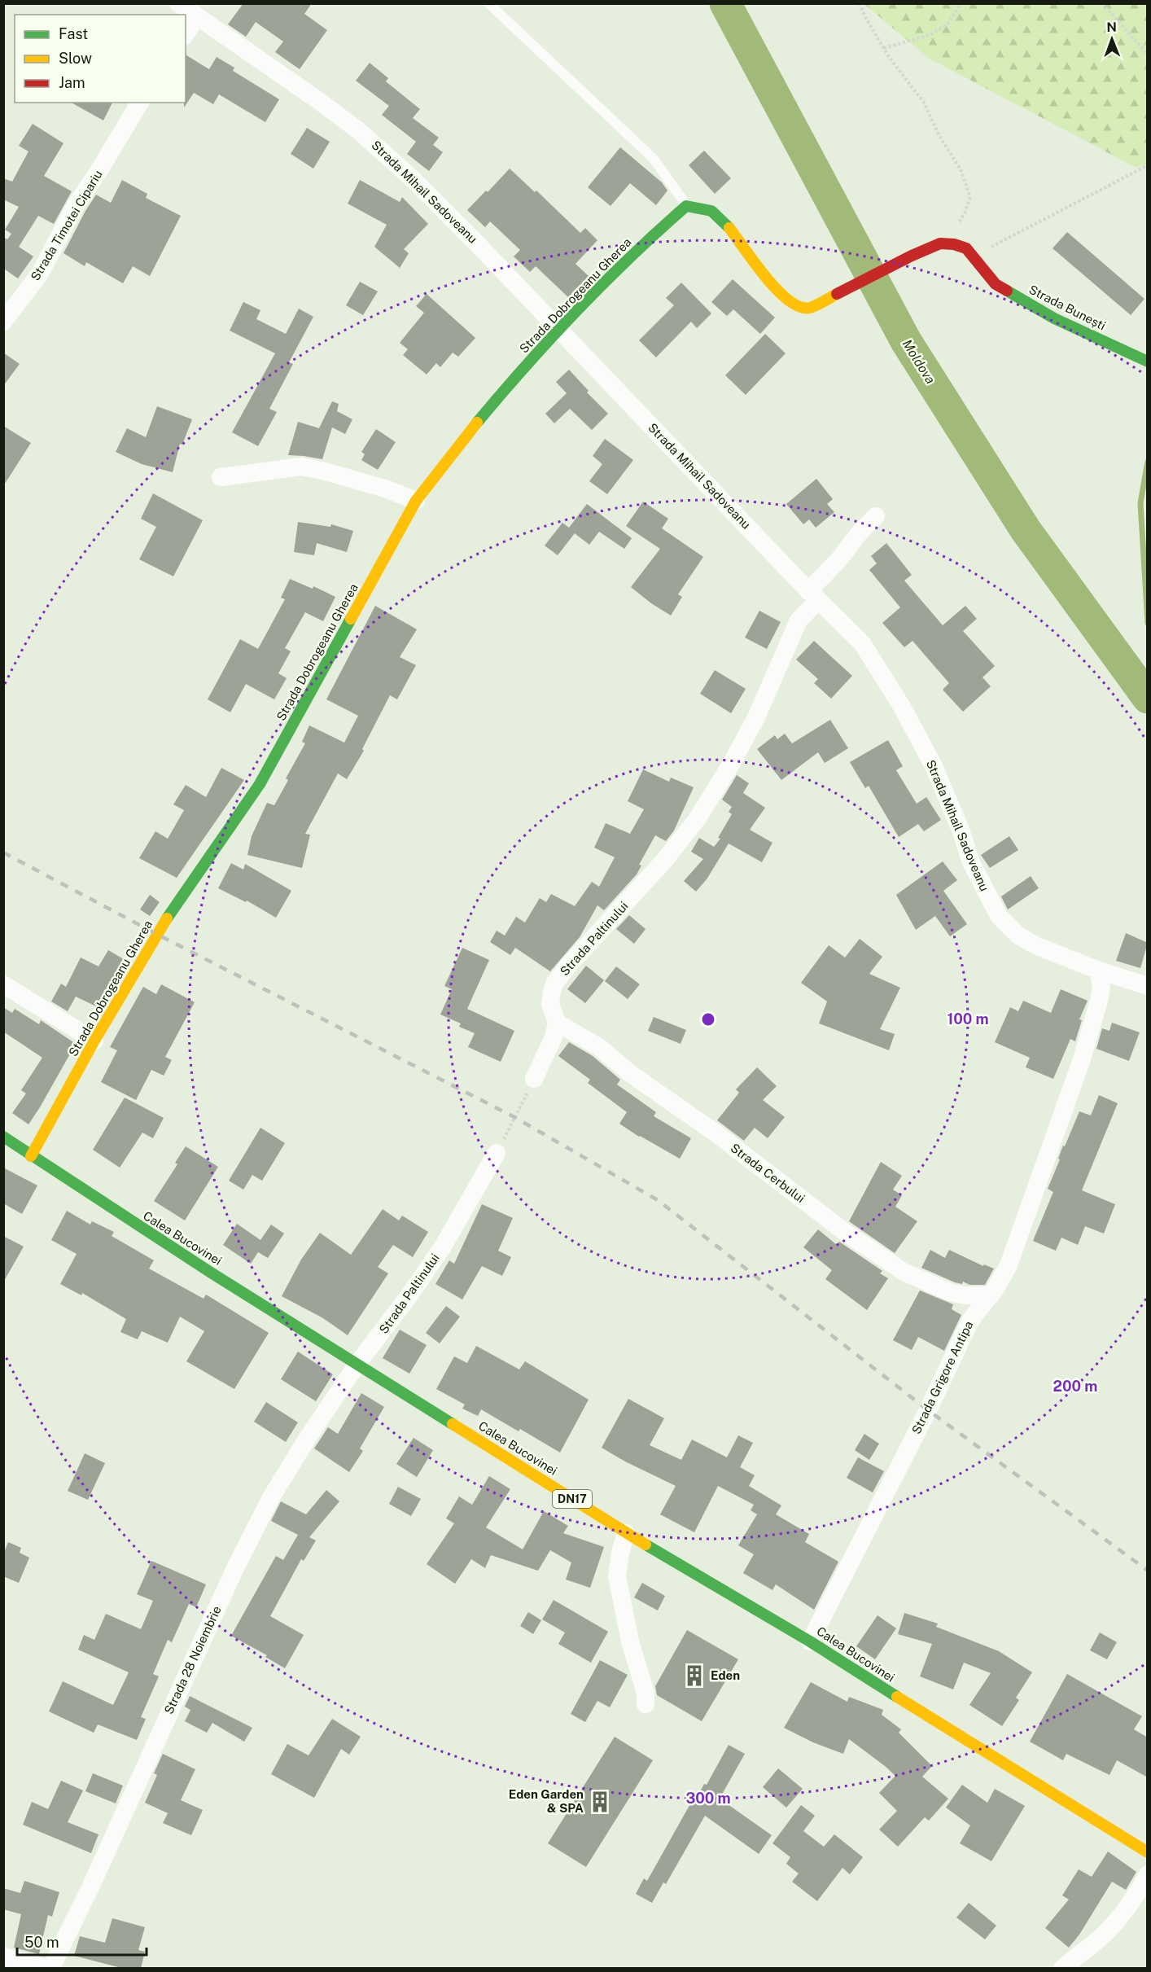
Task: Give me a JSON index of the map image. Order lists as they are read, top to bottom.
{
  "streets": {
    "main road": [
      "Strada Dobrogeanu Gherea",
      "Strada Bunești",
      "Calea Bucovinei",
      "DN17"
    ],
    "street": [
      "Strada Mihail Sadoveanu",
      "Strada Timotei Cipariu",
      "Strada Paltinului",
      "Strada Cerbului",
      "Strada Grigore Antipa",
      "Strada 28 Noiembrie"
    ]
  },
  "crossings": [
    ["Strada Mihail Sadoveanu", "Strada Dobrogeanu Gherea"],
    ["Strada Mihail Sadoveanu", "Strada Paltinului"],
    ["Strada Mihail Sadoveanu", "Strada Grigore Antipa"],
    ["Strada Dobrogeanu Gherea", "Calea Bucovinei"],
    ["Strada Paltinului", "Strada Cerbului"],
    ["Strada Paltinului", "Calea Bucovinei"],
    ["Strada Paltinului", "Strada 28 Noiembrie"],
    ["Strada Cerbului", "Strada Grigore Antipa"],
    ["Calea Bucovinei", "Strada Grigore Antipa"],
    ["Calea Bucovinei", "Strada 28 Noiembrie"]
  ],
  "water": ["Moldova"],
  "places": {
    "building": ["Eden", "Eden Garden & SPA"]
  },
  "legend": ["Fast", "Slow", "Jam"],
  "scale_bar": "50 m",
  "north": "top",
  "rings": ["100 m", "200 m", "300 m"]
}
